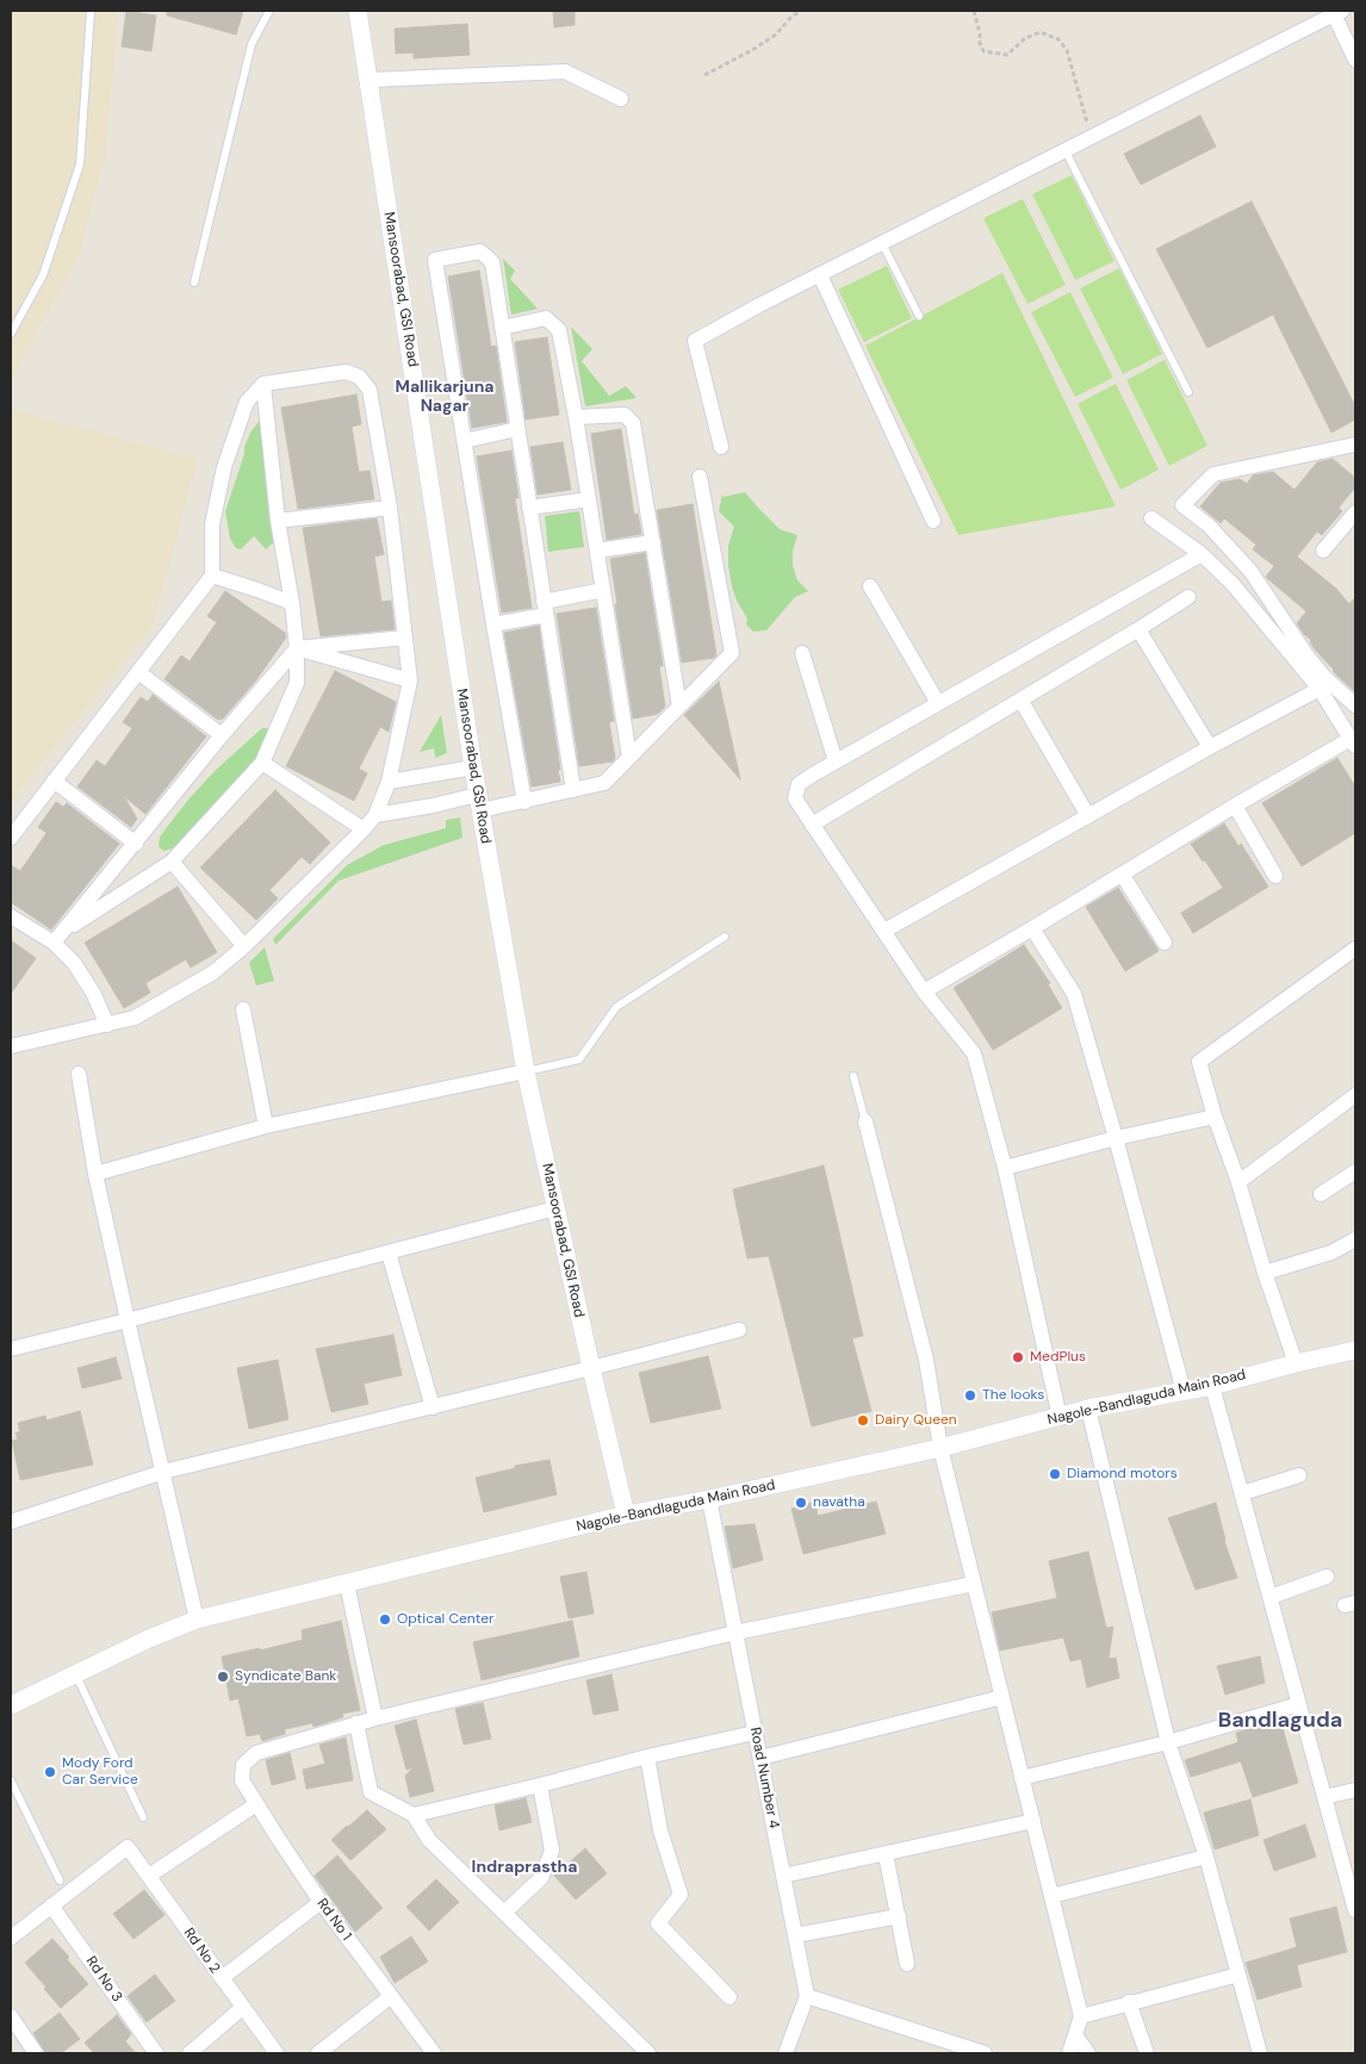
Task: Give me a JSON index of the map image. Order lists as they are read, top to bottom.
{
  "streets": {
    "street": [
      "Mansoorabad, GSI Road",
      "Nagole-Bandlaguda Main Road",
      "Road Number 4",
      "Rd No 1",
      "Rd No 2",
      "Rd No 3"
    ]
  },
  "crossings": [
    ["Mansoorabad, GSI Road", "Nagole-Bandlaguda Main Road"],
    ["Nagole-Bandlaguda Main Road", "Road Number 4"],
    ["Rd No 2", "Rd No 3"]
  ],
  "districts": ["Mallikarjuna Nagar", "Bandlaguda", "Indraprastha"],
  "places": [
    "MedPlus",
    "The looks",
    "Dairy Queen",
    "Diamond motors",
    "navatha",
    "Optical Center",
    "Syndicate Bank",
    "Mody Ford Car Service"
  ]
}
